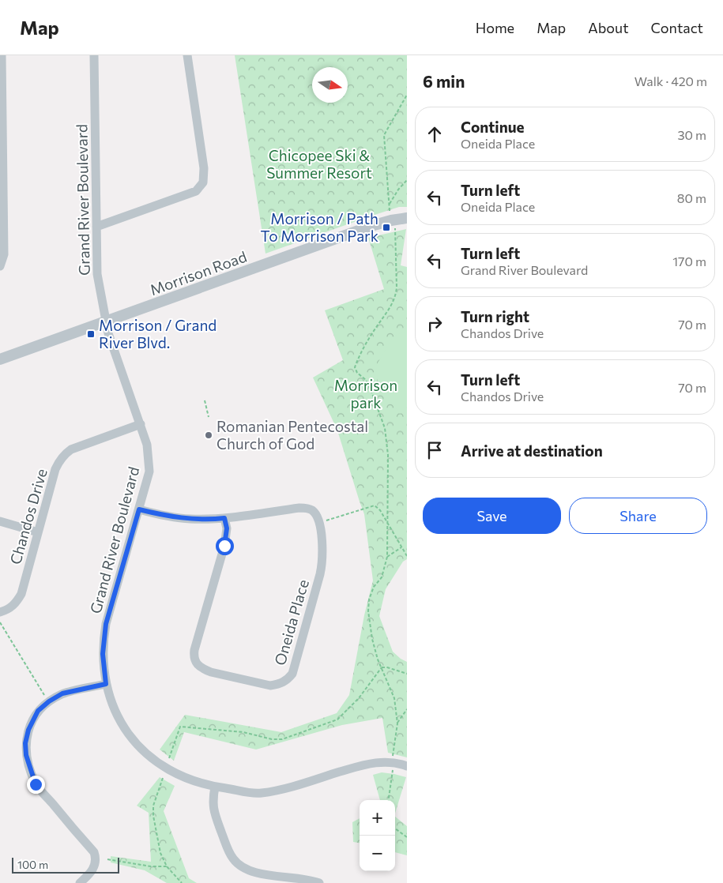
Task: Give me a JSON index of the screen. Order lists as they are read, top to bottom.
{
  "streets": {
    "street": [
      "Grand River Boulevard",
      "Morrison Road",
      "Chandos Drive",
      "Oneida Place"
    ]
  },
  "crossings": [
    ["Grand River Boulevard", "Morrison Road"],
    ["Grand River Boulevard", "Chandos Drive"]
  ],
  "parks": ["Chicopee Ski & Summer Resort", "Morrison park"],
  "places": {
    "transit": ["Morrison / Path To Morrison Park", "Morrison / Grand River Blvd."],
    "other": ["Romanian Pentecostal Church of God"]
  },
  "scale_bar": "100 m",
  "north": "right",
  "page": {
    "header": "Map",
    "nav": [
      "Home",
      "Map",
      "About",
      "Contact"
    ],
    "heading": ["6 min", "Walk · 420 m"],
    "list": [
      ["Continue", "Oneida Place", "30 m"],
      ["Turn left", "Oneida Place", "80 m"],
      ["Turn left", "Grand River Boulevard", "170 m"],
      ["Turn right", "Chandos Drive", "70 m"],
      ["Turn left", "Chandos Drive", "70 m"],
      "Arrive at destination"
    ],
    "buttons": ["Save", "Share"],
    "map_buttons": ["+", "−"],
    "scale": "100 m"
  }
}
